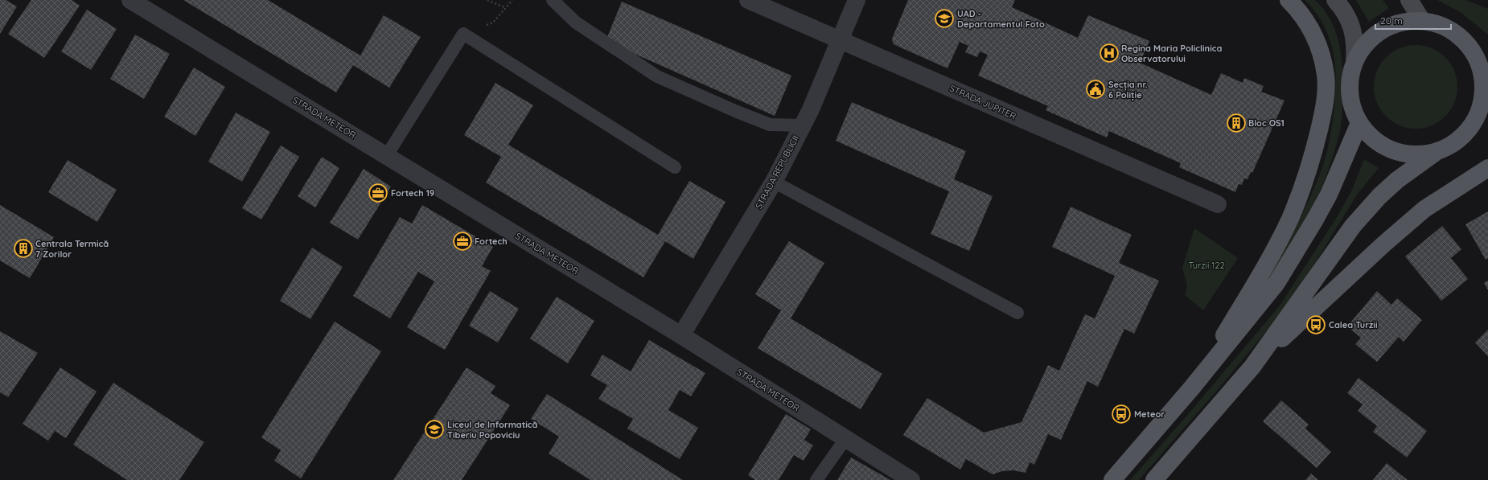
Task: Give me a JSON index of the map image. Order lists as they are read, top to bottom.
{
  "streets": {
    "street": ["STRADA JUPITER", "STRADA METEOR", "STRADA REPUBLICII"]
  },
  "crossings": [
    ["STRADA JUPITER", "STRADA REPUBLICII"],
    ["STRADA METEOR", "STRADA REPUBLICII"]
  ],
  "parks": ["Turzii 122"],
  "places": {
    "school or university": ["UAD - Departamentul Foto", "Liceul de Informatică Tiberiu Popoviciu"],
    "hospital": ["Regina Maria Policlinica Observatorului"],
    "public building": ["Secția nr. 6 Poliție"],
    "building": ["Bloc OS1", "Centrala Termică 7 Zorilor"],
    "office": ["Fortech 19", "Fortech"],
    "bus stop": ["Calea Turzii", "Meteor"]
  },
  "scale_bar": "20 m"
}
